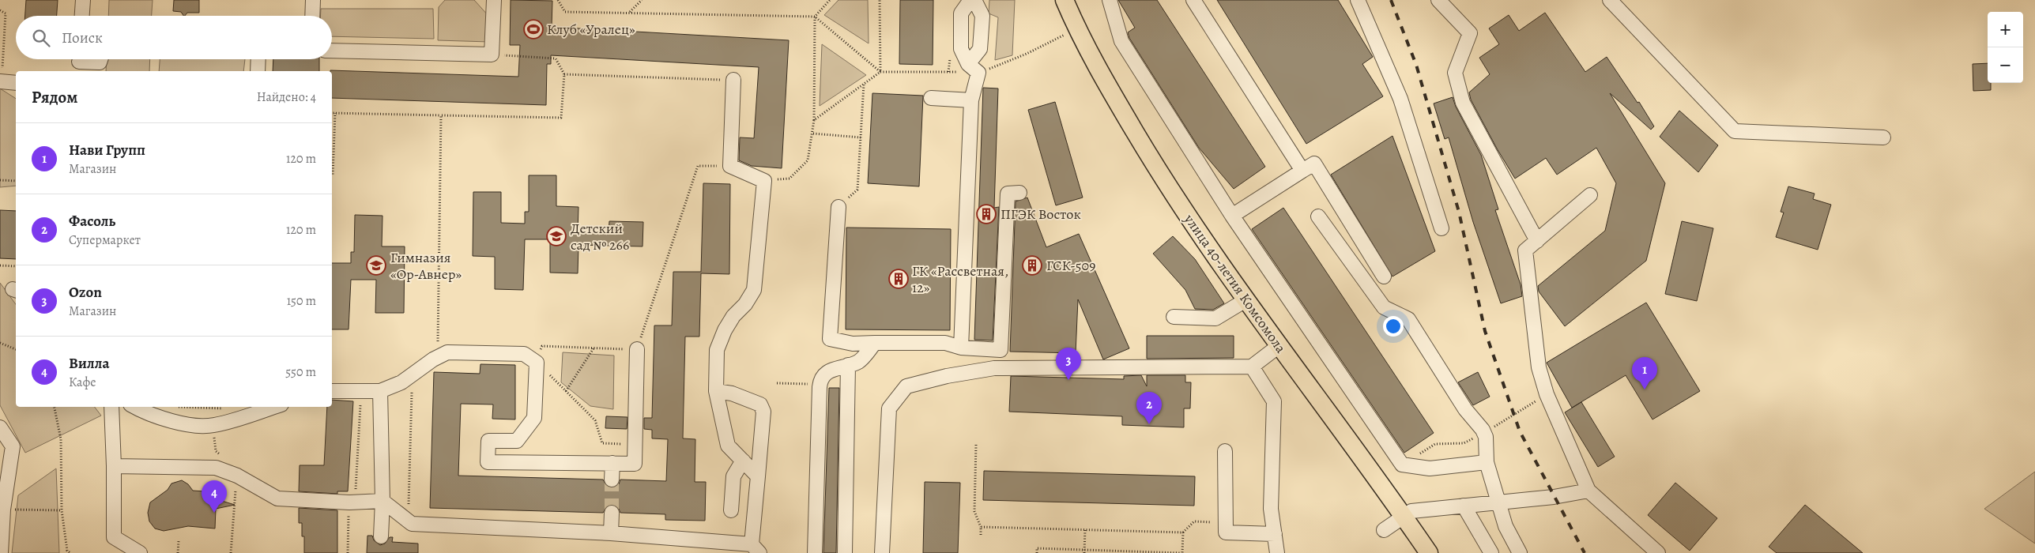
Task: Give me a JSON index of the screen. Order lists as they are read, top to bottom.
{
  "streets": {
    "main road": ["улица 40-летия Комсомола"]
  },
  "places": {
    "sports": ["Клуб «Уралец»"],
    "building": ["ПГЭК Восток", "ГСК-509", "ГК «Рассветная, 12»"],
    "school or university": ["Детский сад № 266", "Гимназия «Ор-Авнер»"]
  },
  "page": {
    "map_buttons": ["+", "−"],
    "search": "Поиск",
    "heading": ["Рядом", "Найдено: 4"],
    "list": [
      {
        "mark": "1",
        "name": "Нави Групп",
        "note": "Магазин",
        "value": "120 m"
      },
      {
        "mark": "2",
        "name": "Фасоль",
        "note": "Супермаркет",
        "value": "120 m"
      },
      {
        "mark": "3",
        "name": "Ozon",
        "note": "Магазин",
        "value": "150 m"
      },
      {
        "mark": "4",
        "name": "Вилла",
        "note": "Кафе",
        "value": "550 m"
      }
    ],
    "pins": [
      "3",
      "1",
      "2",
      "4"
    ]
  }
}
